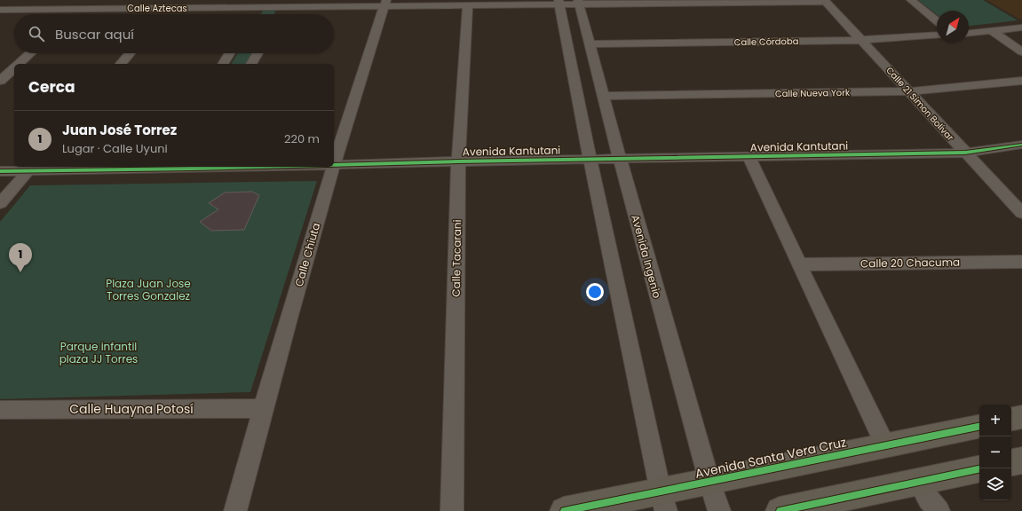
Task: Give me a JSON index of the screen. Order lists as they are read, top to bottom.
{
  "streets": {
    "main road": ["Avenida Santa Vera Cruz"],
    "street": [
      "Calle Aztecas",
      "Calle Córdoba",
      "Calle Nueva York",
      "Calle 21 Simon Bolivar",
      "Avenida Kantutani",
      "Calle Chiuta",
      "Avenida Ingenio",
      "Calle Tacarani",
      "Calle 20 Chacuma",
      "Calle Huayna Potosí"
    ]
  },
  "crossings": [
    ["Calle Aztecas", "Calle 21 Simon Bolivar"],
    ["Calle Aztecas", "Calle Chiuta"],
    ["Calle Aztecas", "Avenida Ingenio"],
    ["Calle Aztecas", "Calle Tacarani"],
    ["Calle Córdoba", "Calle 21 Simon Bolivar"],
    ["Calle Córdoba", "Avenida Ingenio"],
    ["Calle Nueva York", "Calle 21 Simon Bolivar"],
    ["Calle Nueva York", "Avenida Ingenio"],
    ["Calle 21 Simon Bolivar", "Avenida Kantutani"],
    ["Avenida Kantutani", "Calle Chiuta"],
    ["Avenida Kantutani", "Avenida Ingenio"],
    ["Avenida Kantutani", "Calle Tacarani"],
    ["Calle Chiuta", "Calle Huayna Potosí"],
    ["Avenida Ingenio", "Avenida Santa Vera Cruz"]
  ],
  "parks": ["Plaza Juan Jose Torres Gonzalez", "Parque infantil plaza JJ Torres"],
  "north": "top right",
  "page": {
    "search": "Buscar aquí",
    "heading": "Cerca",
    "list": [
      {
        "mark": "1",
        "name": "Juan José Torrez",
        "note": "Lugar · Calle Uyuni",
        "value": "220 m"
      }
    ],
    "pins": "1",
    "map_buttons": ["+", "−"]
  }
}
